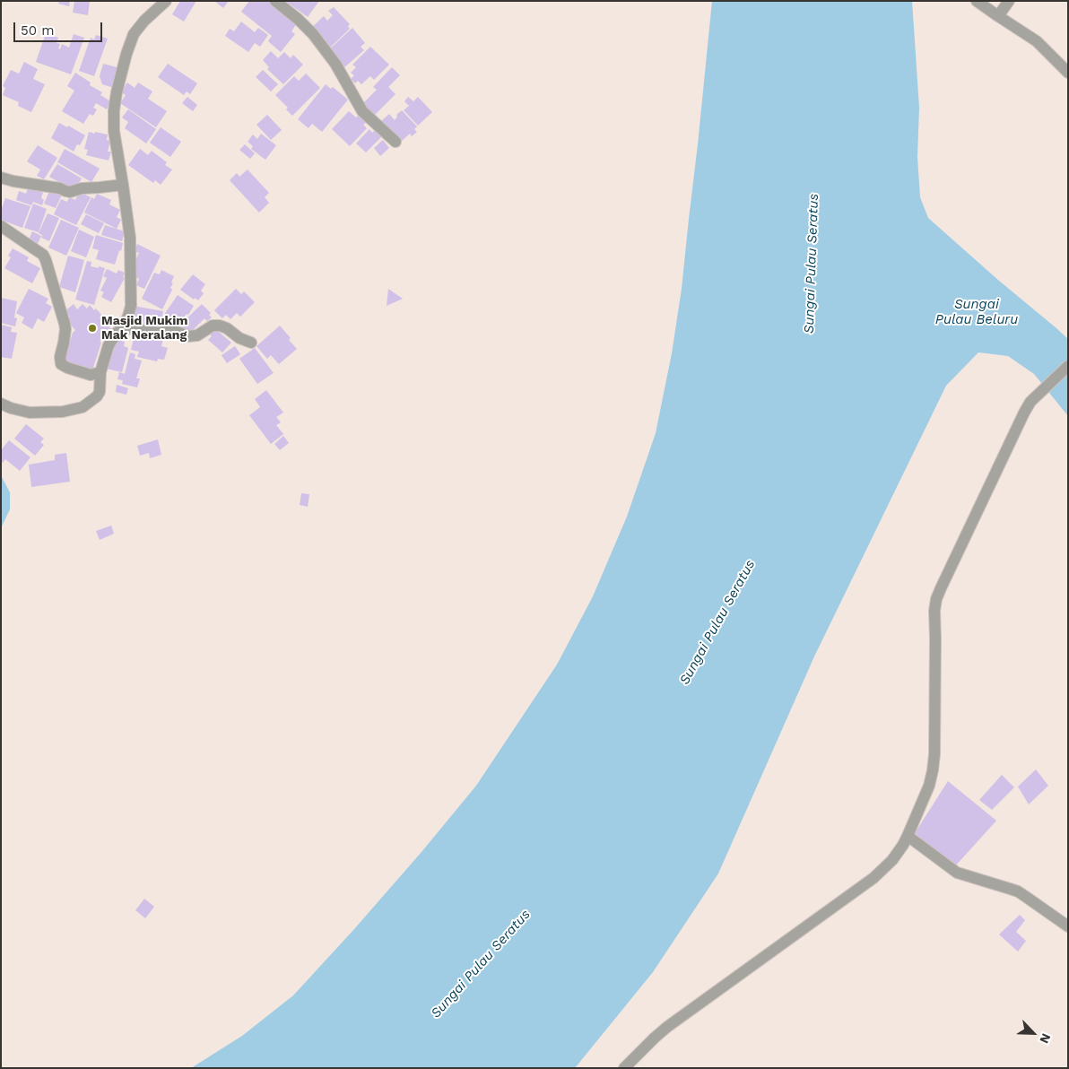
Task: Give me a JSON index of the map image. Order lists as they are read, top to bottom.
{
  "water": ["Sungai Pulau Seratus", "Sungai Pulau Beluru"],
  "places": ["Masjid Mukim Mak Neralang"],
  "scale_bar": "50 m",
  "north": "bottom right"
}
